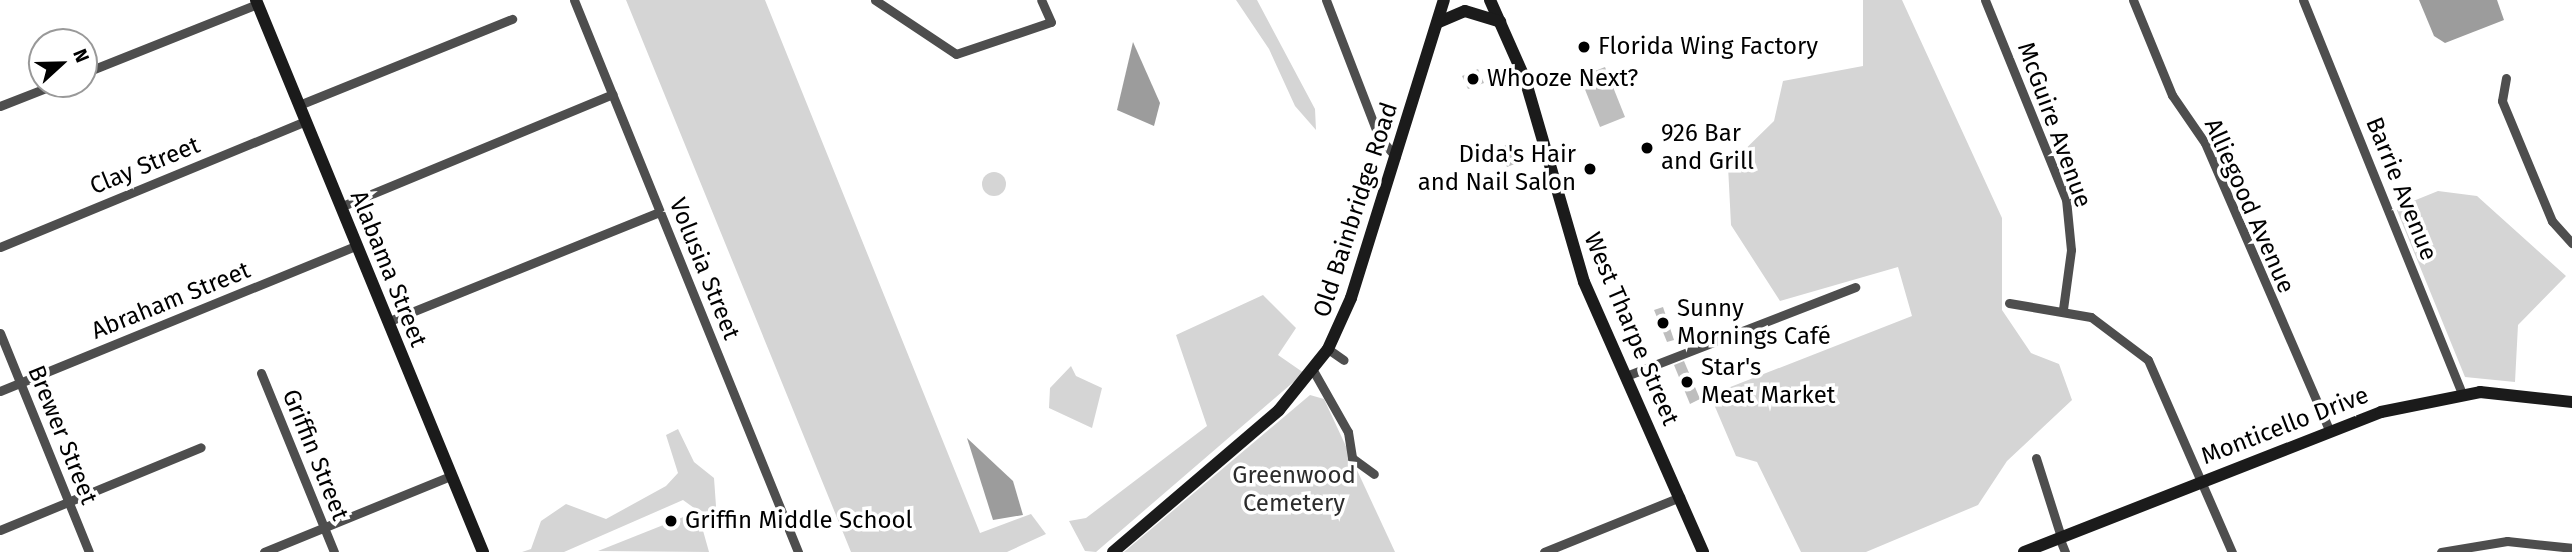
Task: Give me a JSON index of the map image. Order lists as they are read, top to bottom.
{
  "streets": {
    "main road": [
      "Old Bainbridge Road",
      "Alabama Street",
      "West Tharpe Street",
      "Monticello Drive"
    ],
    "street": [
      "McGuire Avenue",
      "Clay Street",
      "Barrie Avenue",
      "Alliegood Avenue",
      "Volusia Street",
      "Abraham Street",
      "Brewer Street",
      "Griffin Street"
    ]
  },
  "crossings": [
    ["Clay Street", "Alabama Street"],
    ["Barrie Avenue", "Monticello Drive"],
    ["Alliegood Avenue", "Monticello Drive"],
    ["Alabama Street", "Abraham Street"],
    ["Abraham Street", "Brewer Street"]
  ],
  "parks": ["Greenwood Cemetery"],
  "places": [
    "Florida Wing Factory",
    "Whooze Next?",
    "926 Bar and Grill",
    "Dida's Hair and Nail Salon",
    "Sunny Mornings Café",
    "Star's Meat Market",
    "Griffin Middle School"
  ],
  "north": "right"
}
